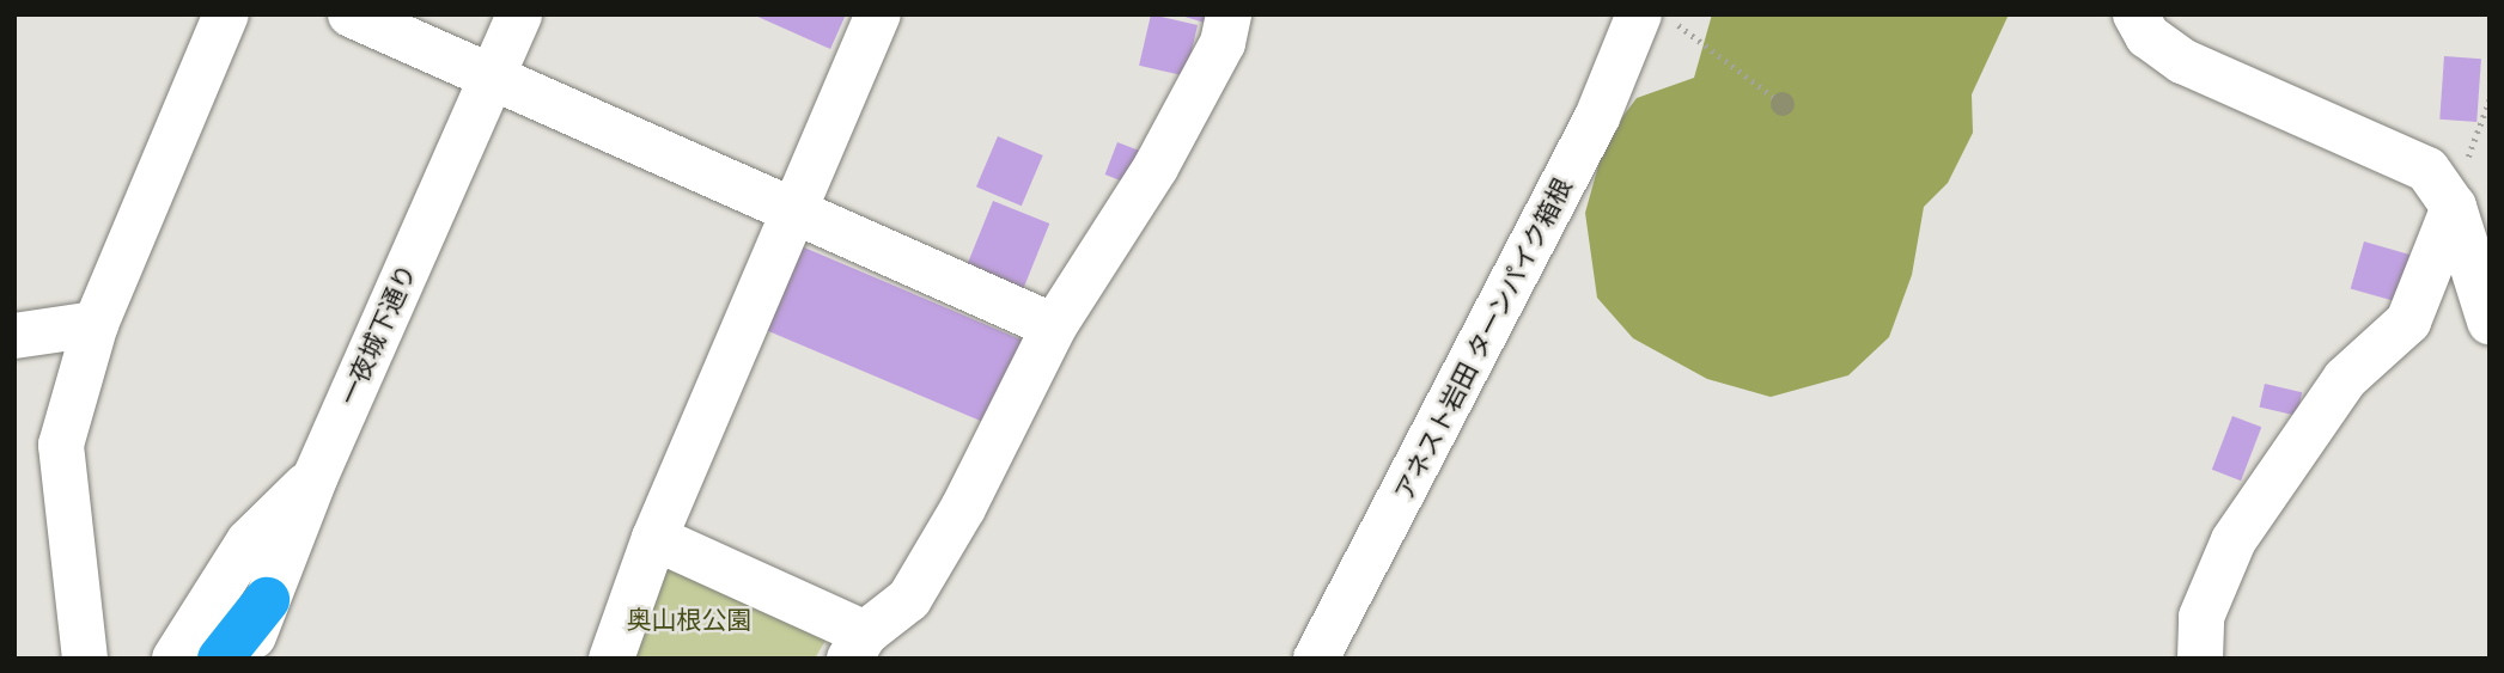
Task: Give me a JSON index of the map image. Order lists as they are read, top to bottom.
{
  "streets": {
    "street": ["一夜城下通り", "アネスト岩田 ターンパイク箱根"]
  },
  "parks": ["奥山根公園"]
}
